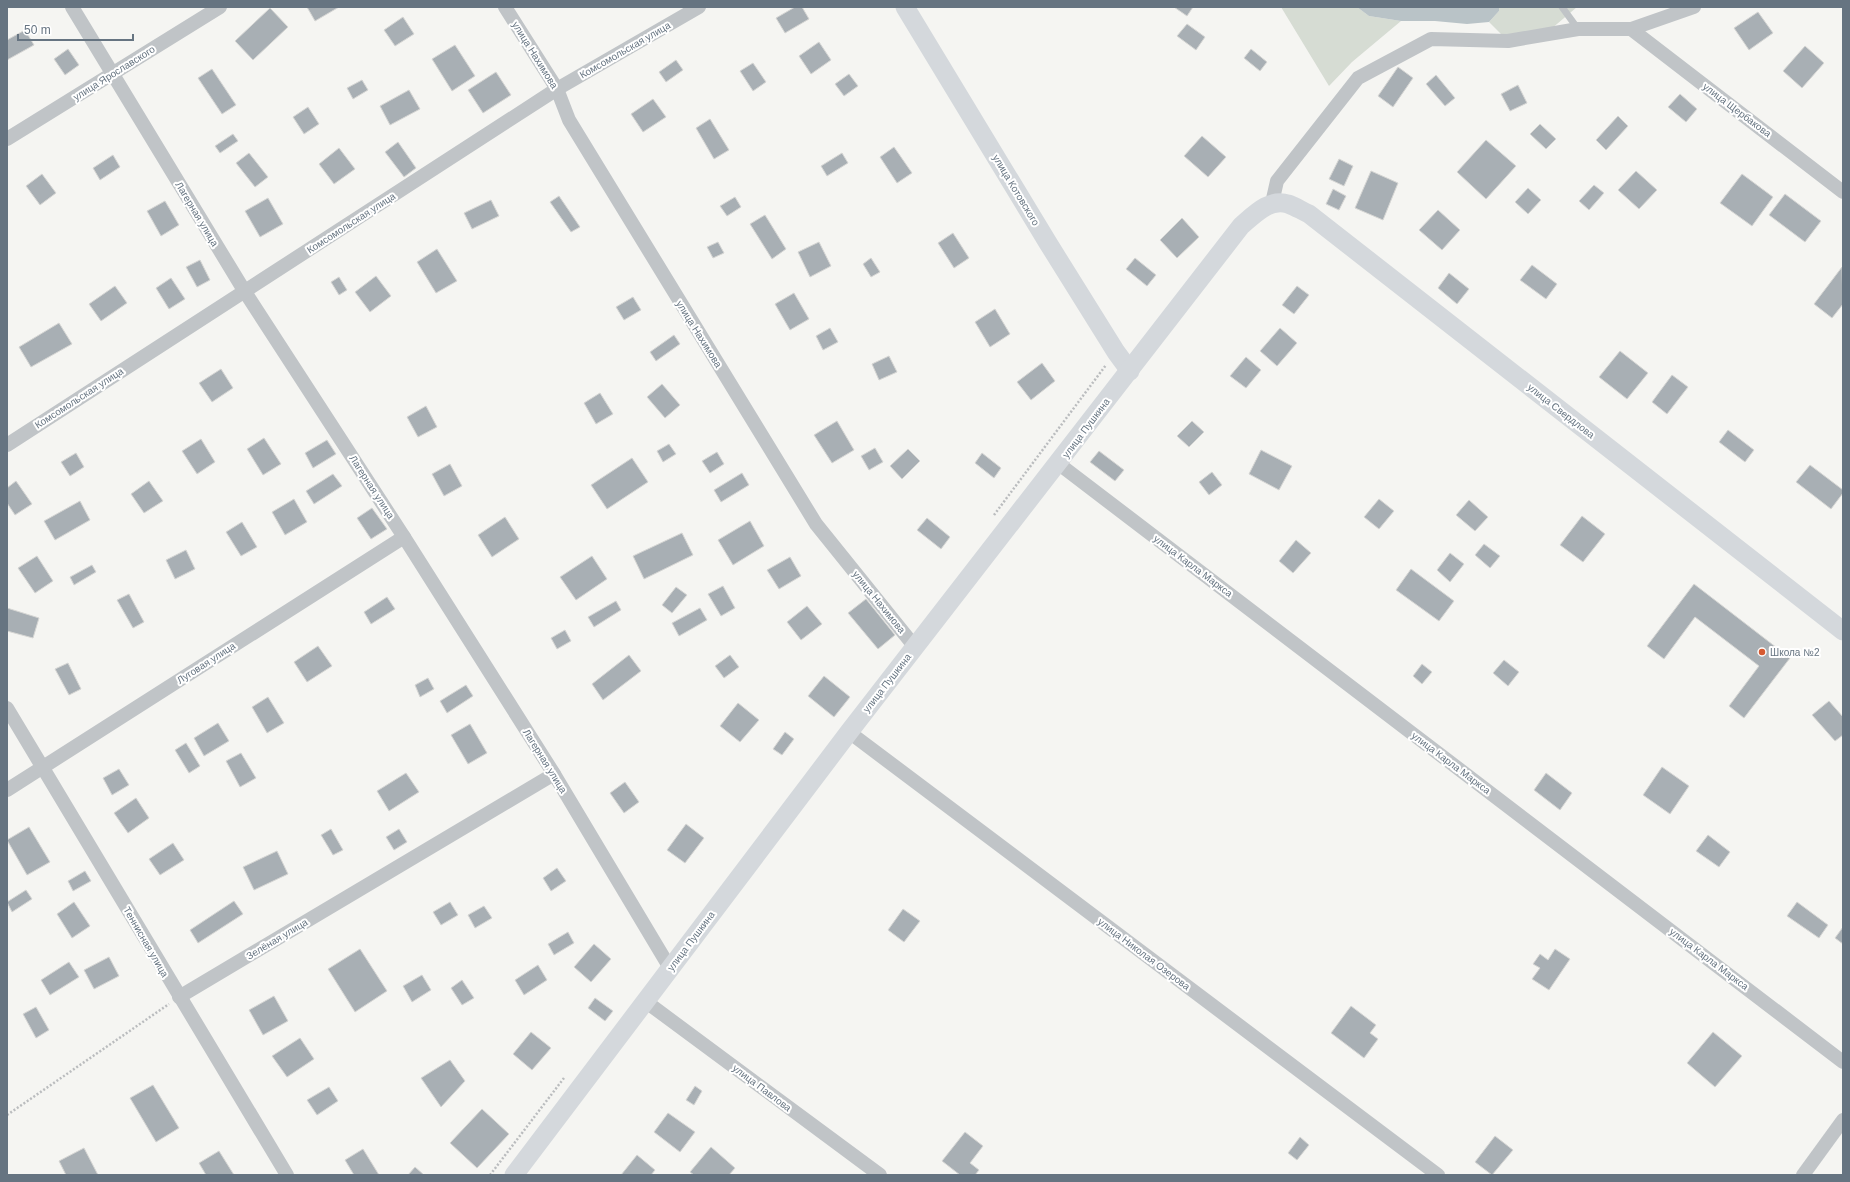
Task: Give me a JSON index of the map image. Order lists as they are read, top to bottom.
{
  "streets": {
    "main road": ["улица Котовского", "улица Свердлова", "улица Пушкина"],
    "street": [
      "Комсомольская улица",
      "улица Нахимова",
      "улица Ярославского",
      "улица Щербакова",
      "Лагерная улица",
      "улица Карла Маркса",
      "Луговая улица",
      "Зелёная улица",
      "Теннисная улица",
      "улица Николая Озерова",
      "улица Павлова"
    ]
  },
  "crossings": [
    ["Комсомольская улица", "улица Нахимова"],
    ["Комсомольская улица", "Лагерная улица"],
    ["улица Нахимова", "улица Пушкина"],
    ["улица Ярославского", "Лагерная улица"],
    ["улица Котовского", "улица Пушкина"],
    ["Лагерная улица", "улица Пушкина"],
    ["Лагерная улица", "Луговая улица"],
    ["Лагерная улица", "Зелёная улица"],
    ["улица Свердлова", "улица Пушкина"],
    ["улица Пушкина", "улица Карла Маркса"],
    ["улица Пушкина", "улица Николая Озерова"],
    ["улица Пушкина", "улица Павлова"],
    ["Луговая улица", "Теннисная улица"],
    ["Зелёная улица", "Теннисная улица"]
  ],
  "places": ["Школа №2"],
  "scale_bar": "50 m"
}
